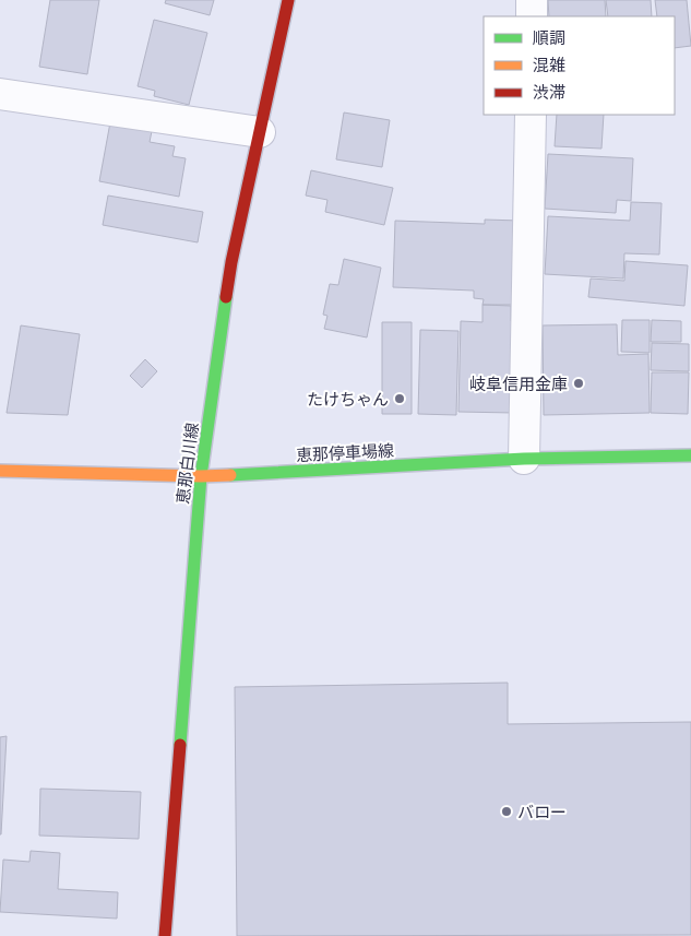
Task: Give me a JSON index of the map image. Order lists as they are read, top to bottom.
{
  "streets": {
    "main road": ["恵那停車場線", "恵那白川線"]
  },
  "crossings": [
    ["恵那停車場線", "恵那白川線"]
  ],
  "places": ["岐阜信用金庫", "たけちゃん", "バロー"],
  "legend": ["順調", "混雑", "渋滞"]
}
